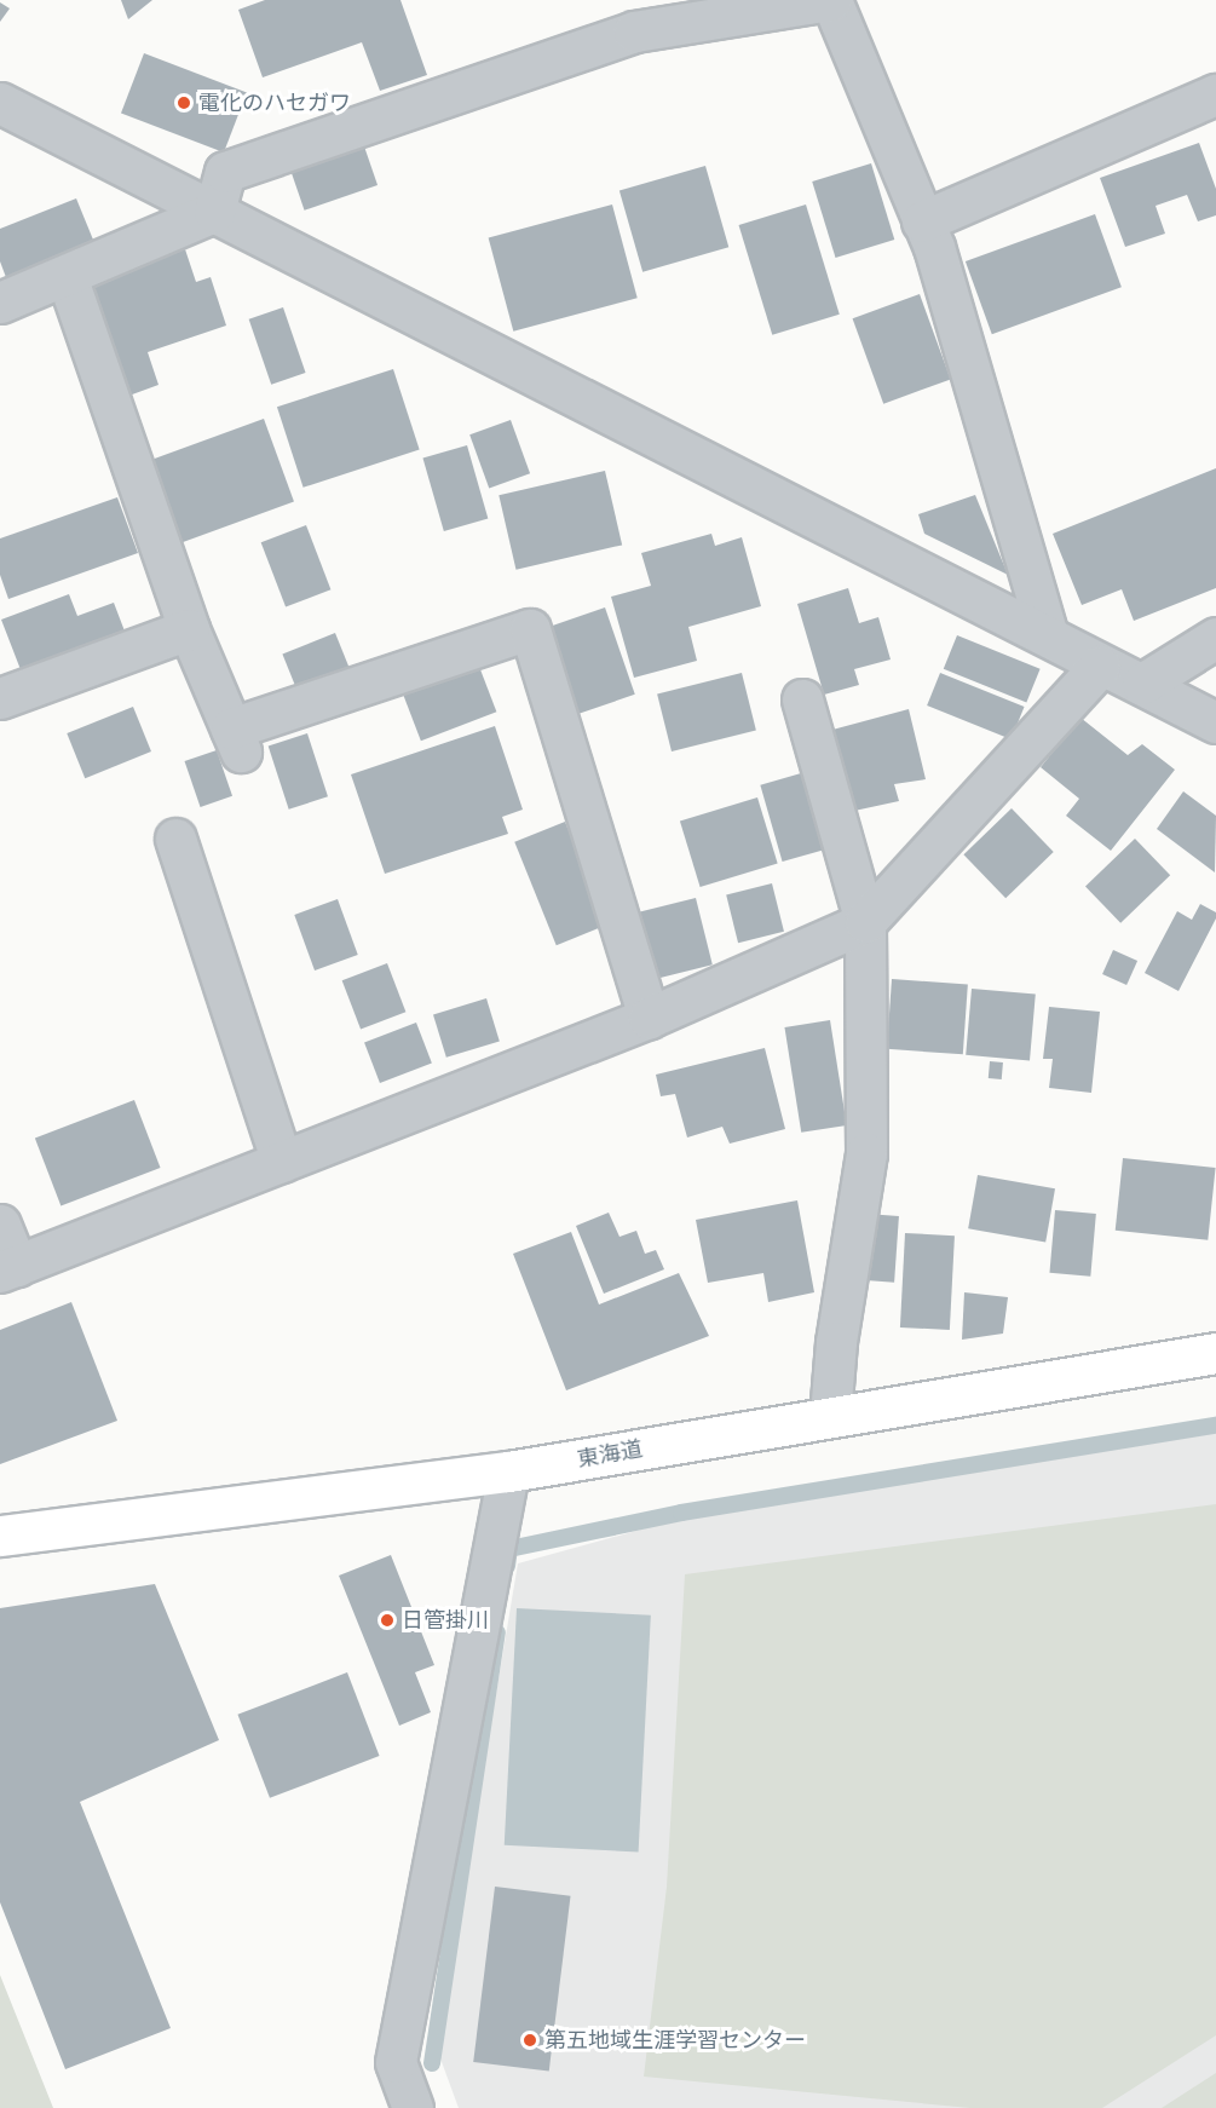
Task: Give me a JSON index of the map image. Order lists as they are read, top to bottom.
{
  "streets": {
    "main road": ["東海道"]
  },
  "places": ["電化のハセガワ", "日管掛川", "第五地域生涯学習センター"]
}
